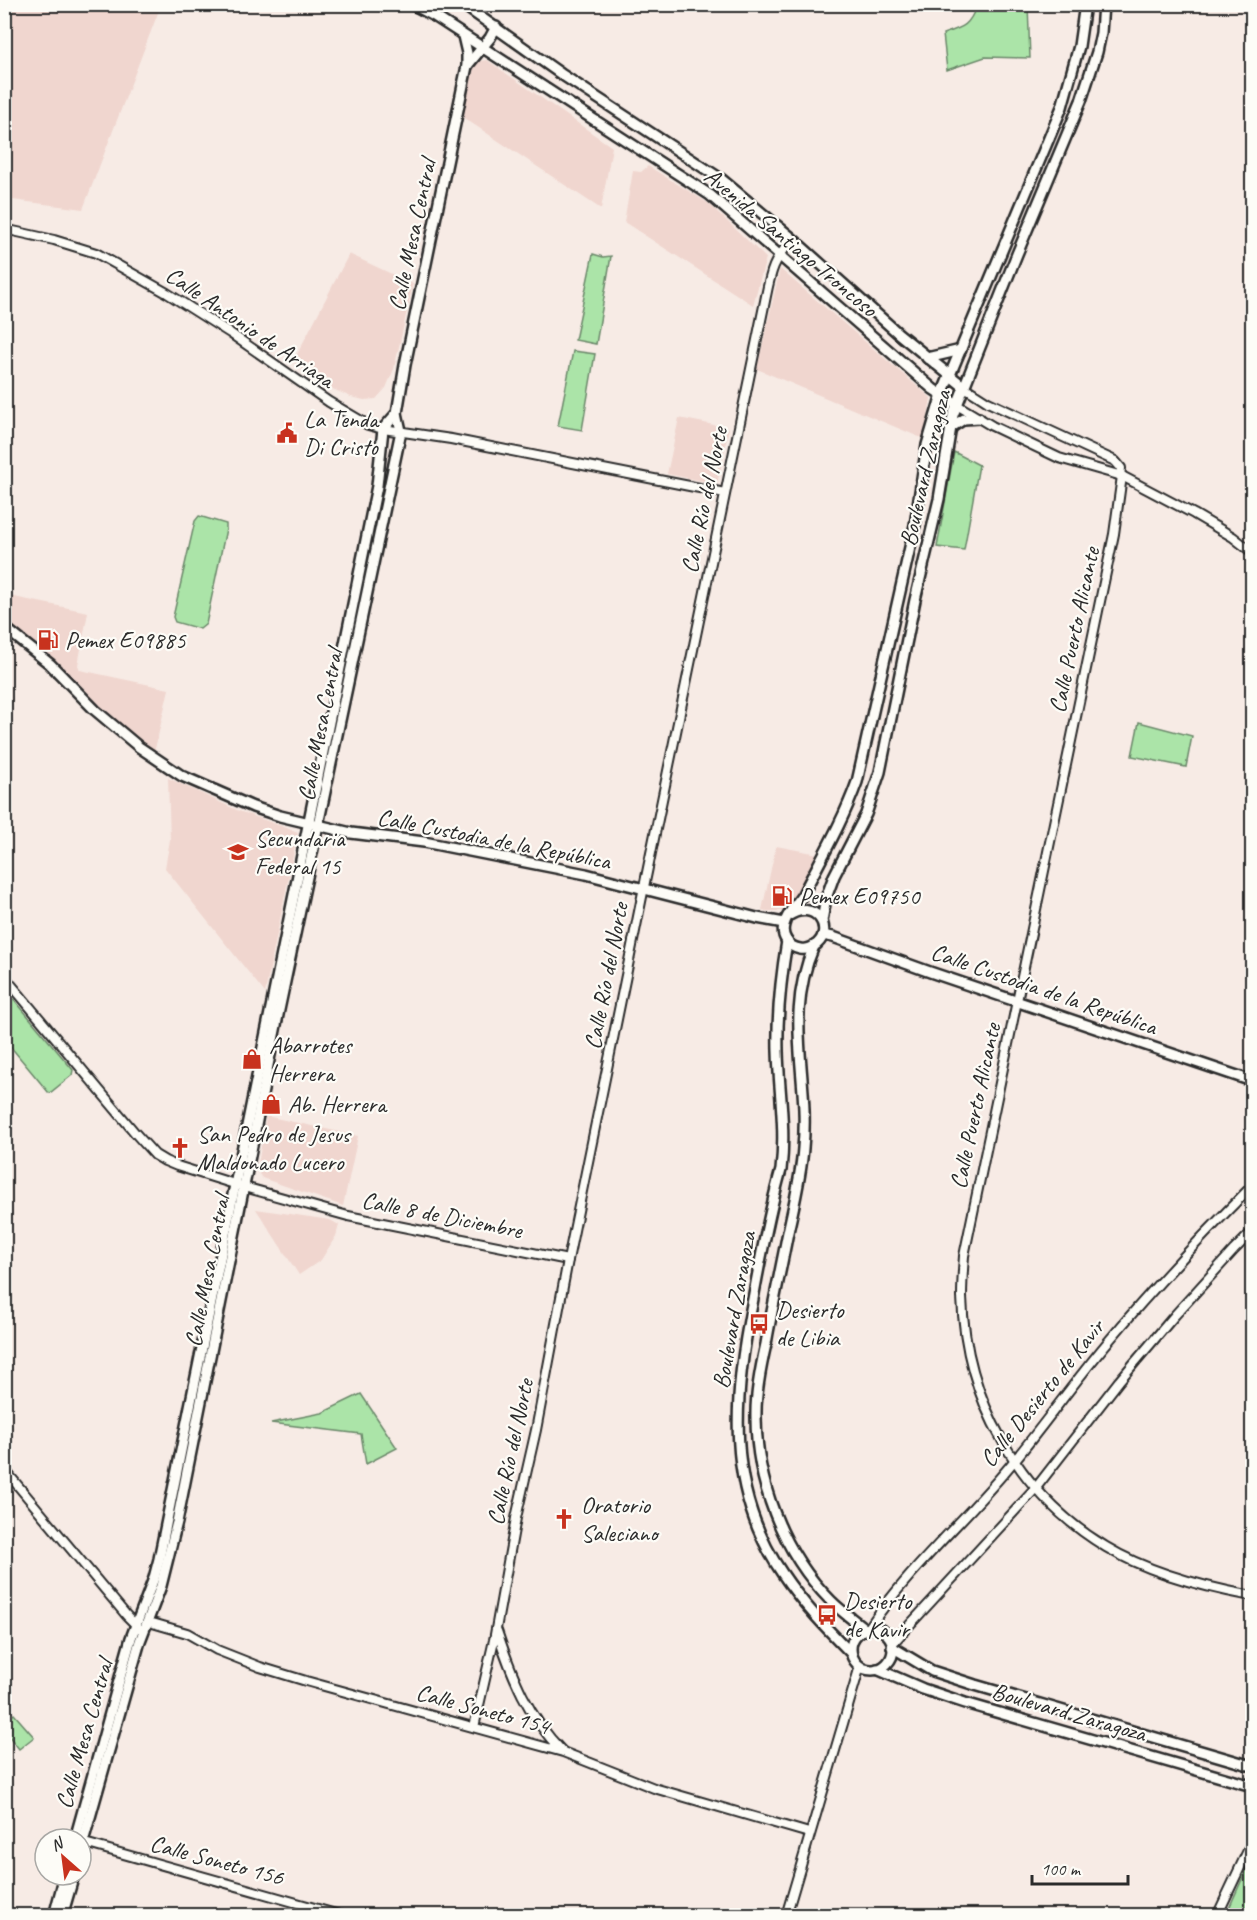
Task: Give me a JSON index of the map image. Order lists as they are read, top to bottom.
{
  "streets": {
    "main road": [
      "Calle Mesa Central",
      "Avenida Santiago Troncoso",
      "Boulevard Zaragoza",
      "Calle Custodia de la República"
    ],
    "street": [
      "Calle Antonio de Arriaga",
      "Calle Río del Norte",
      "Calle Puerto Alicante",
      "Calle 8 de Diciembre",
      "Calle Desierto de Kavir",
      "Calle Soneto 154",
      "Calle Soneto 156"
    ]
  },
  "crossings": [
    ["Calle Mesa Central", "Calle Antonio de Arriaga"],
    ["Calle Mesa Central", "Calle Custodia de la República"],
    ["Calle Mesa Central", "Calle 8 de Diciembre"],
    ["Calle Mesa Central", "Calle Soneto 154"],
    ["Avenida Santiago Troncoso", "Boulevard Zaragoza"],
    ["Avenida Santiago Troncoso", "Calle Río del Norte"],
    ["Avenida Santiago Troncoso", "Calle Puerto Alicante"],
    ["Calle Antonio de Arriaga", "Calle Río del Norte"],
    ["Boulevard Zaragoza", "Calle Custodia de la República"],
    ["Boulevard Zaragoza", "Calle Desierto de Kavir"],
    ["Calle Río del Norte", "Calle Custodia de la República"],
    ["Calle Río del Norte", "Calle 8 de Diciembre"],
    ["Calle Río del Norte", "Calle Soneto 154"],
    ["Calle Puerto Alicante", "Calle Custodia de la República"],
    ["Calle Puerto Alicante", "Calle Desierto de Kavir"]
  ],
  "places": {
    "public building": ["La Tenda Di Cristo"],
    "fuel station": ["Pemex E09885", "Pemex E09750"],
    "school or university": ["Secundaria Federal 15"],
    "shop": ["Abarrotes Herrera", "Ab. Herrera"],
    "church": ["San Pedro de Jesus Maldonado Lucero", "Oratorio Saleciano"],
    "bus stop": ["Desierto de Libia", "Desierto de Kavir"]
  },
  "scale_bar": "100 m",
  "north": "top left"
}
